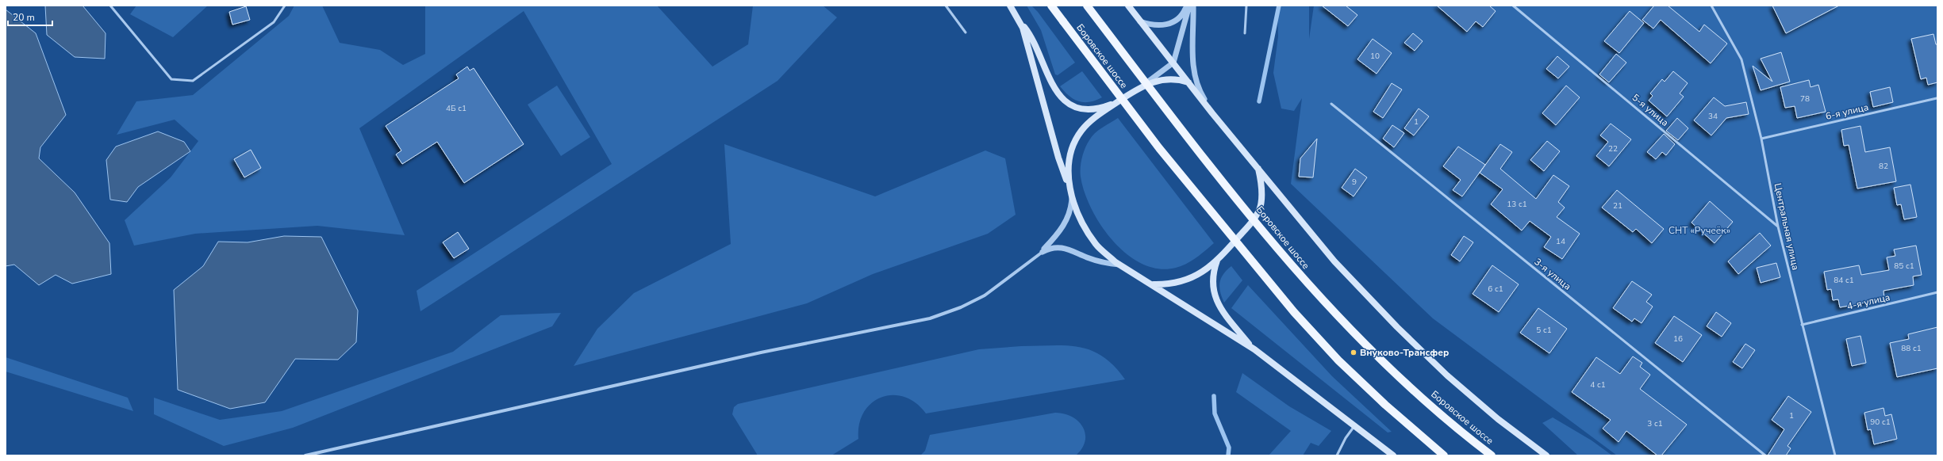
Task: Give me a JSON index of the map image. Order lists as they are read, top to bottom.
{
  "streets": {
    "main road": ["Боровское шоссе"],
    "lane": [
      "5-я улица",
      "6-я улица",
      "Центральная улица",
      "3-я улица",
      "4-я улица"
    ]
  },
  "crossings": [
    ["5-я улица", "Центральная улица"],
    ["6-я улица", "Центральная улица"],
    ["Центральная улица", "4-я улица"]
  ],
  "parks": ["СНТ «Ручеёк»"],
  "places": ["Внуково-Трансфер"],
  "house_numbers": [
    "10",
    "78",
    "4Б с1",
    "34",
    "1",
    "22",
    "82",
    "9",
    "13 с1",
    "21",
    "14",
    "85 с1",
    "84 с1",
    "6 с1",
    "5 с1",
    "16",
    "88 с1",
    "4 с1",
    "1",
    "90 с1",
    "3 с1"
  ],
  "scale_bar": "20 m"
}
